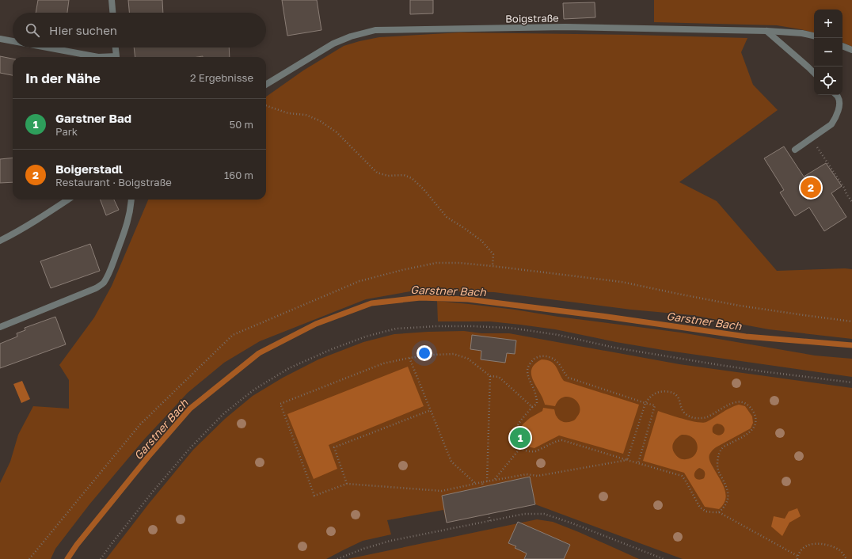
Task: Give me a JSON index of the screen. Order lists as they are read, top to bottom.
{
  "streets": {
    "street": ["Boigstraße"]
  },
  "water": ["Garstner Bach"],
  "page": {
    "map_buttons": ["+", "−"],
    "search": "Hier suchen",
    "heading": ["In der Nähe", "2 Ergebnisse"],
    "list": [
      {
        "mark": "1",
        "name": "Garstner Bad",
        "note": "Park",
        "value": "50 m"
      },
      {
        "mark": "2",
        "name": "Boigerstadl",
        "note": "Restaurant · Boigstraße",
        "value": "160 m"
      }
    ],
    "pins": ["2", "1"]
  }
}
